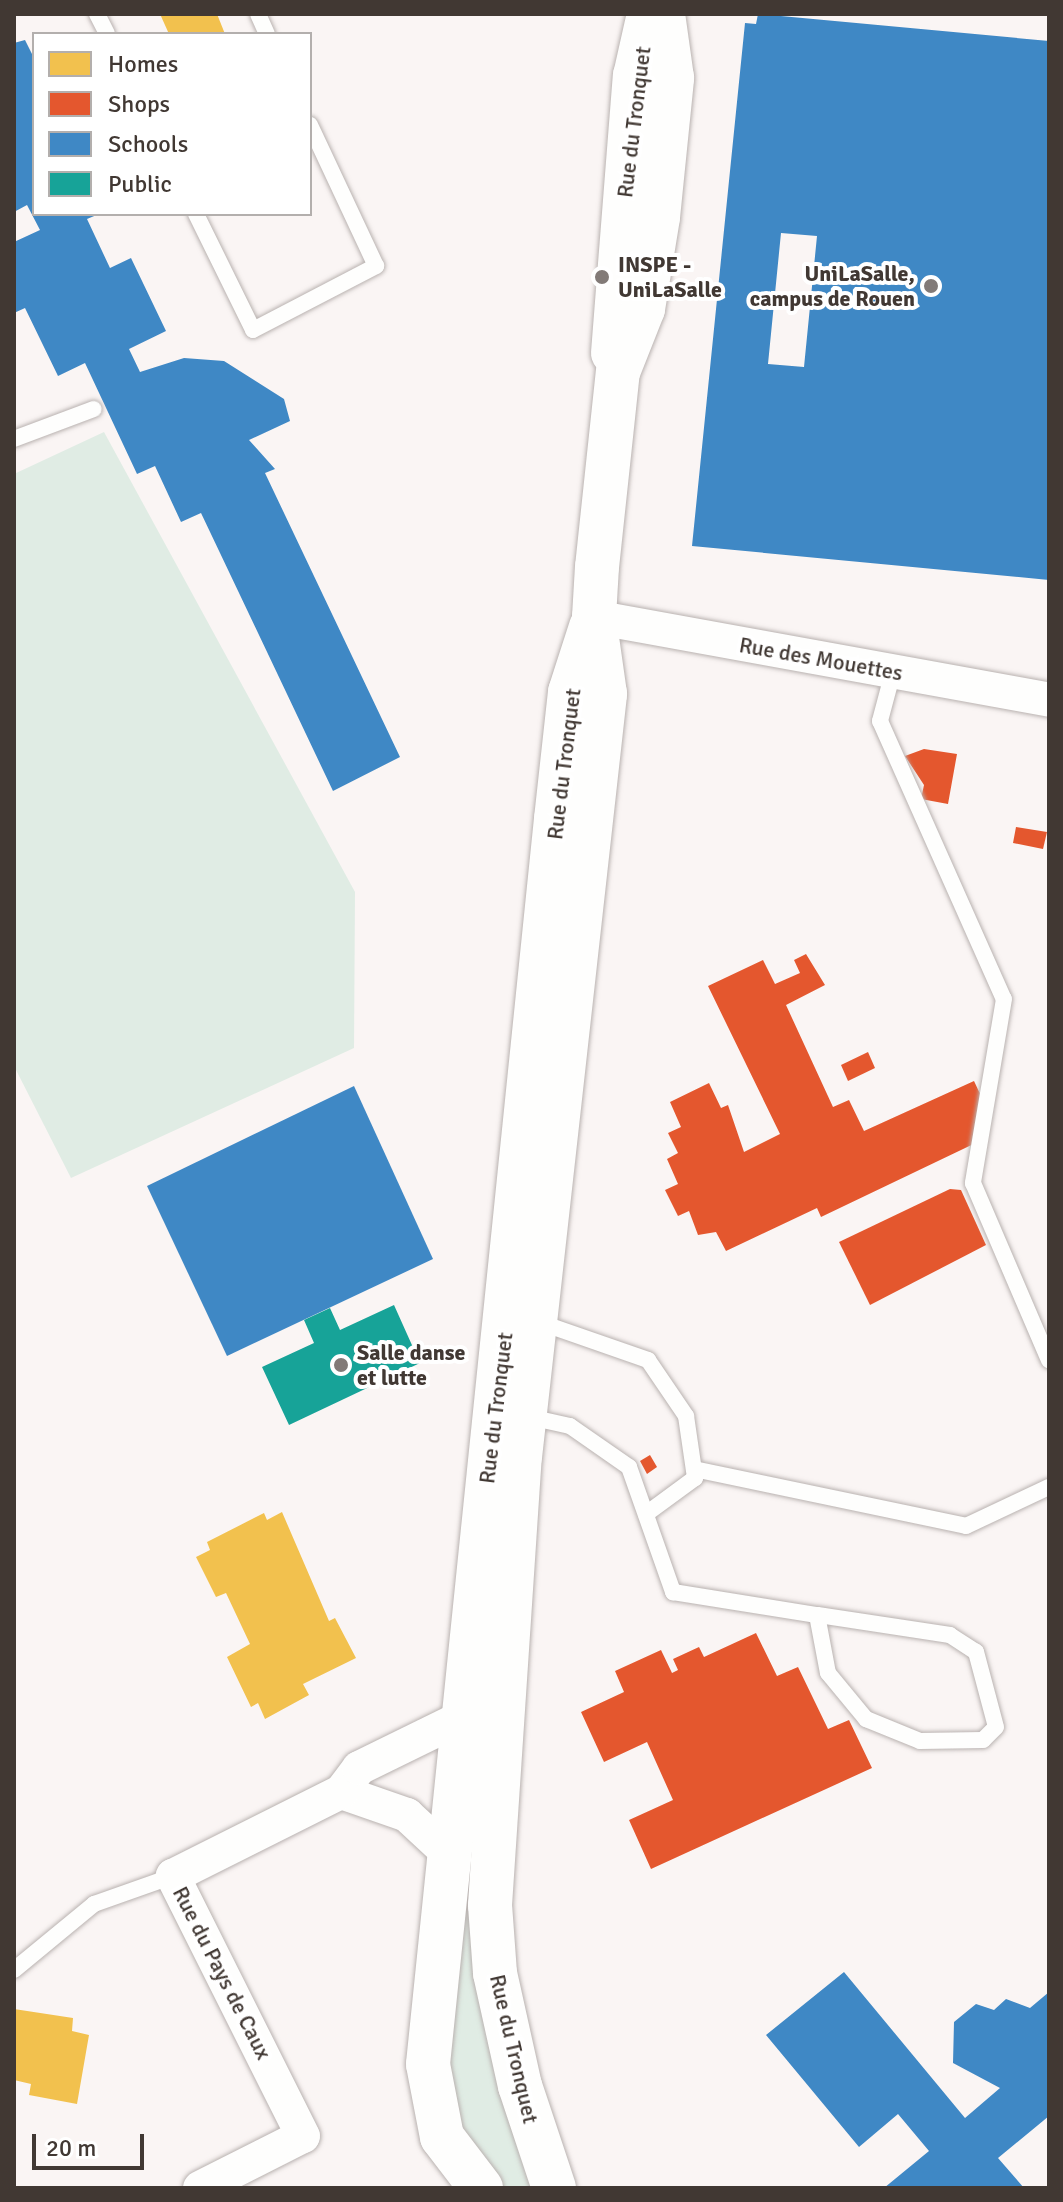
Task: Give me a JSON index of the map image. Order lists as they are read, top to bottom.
{
  "streets": {
    "street": ["Rue du Tronquet", "Rue des Mouettes", "Rue du Pays de Caux"]
  },
  "crossings": [
    ["Rue du Tronquet", "Rue des Mouettes"],
    ["Rue du Tronquet", "Rue du Pays de Caux"]
  ],
  "places": ["INSPE - UniLaSalle", "UniLaSalle, campus de Rouen", "Salle danse et lutte"],
  "legend": [
    "Homes",
    "Shops",
    "Schools",
    "Public"
  ],
  "scale_bar": "20 m"
}
